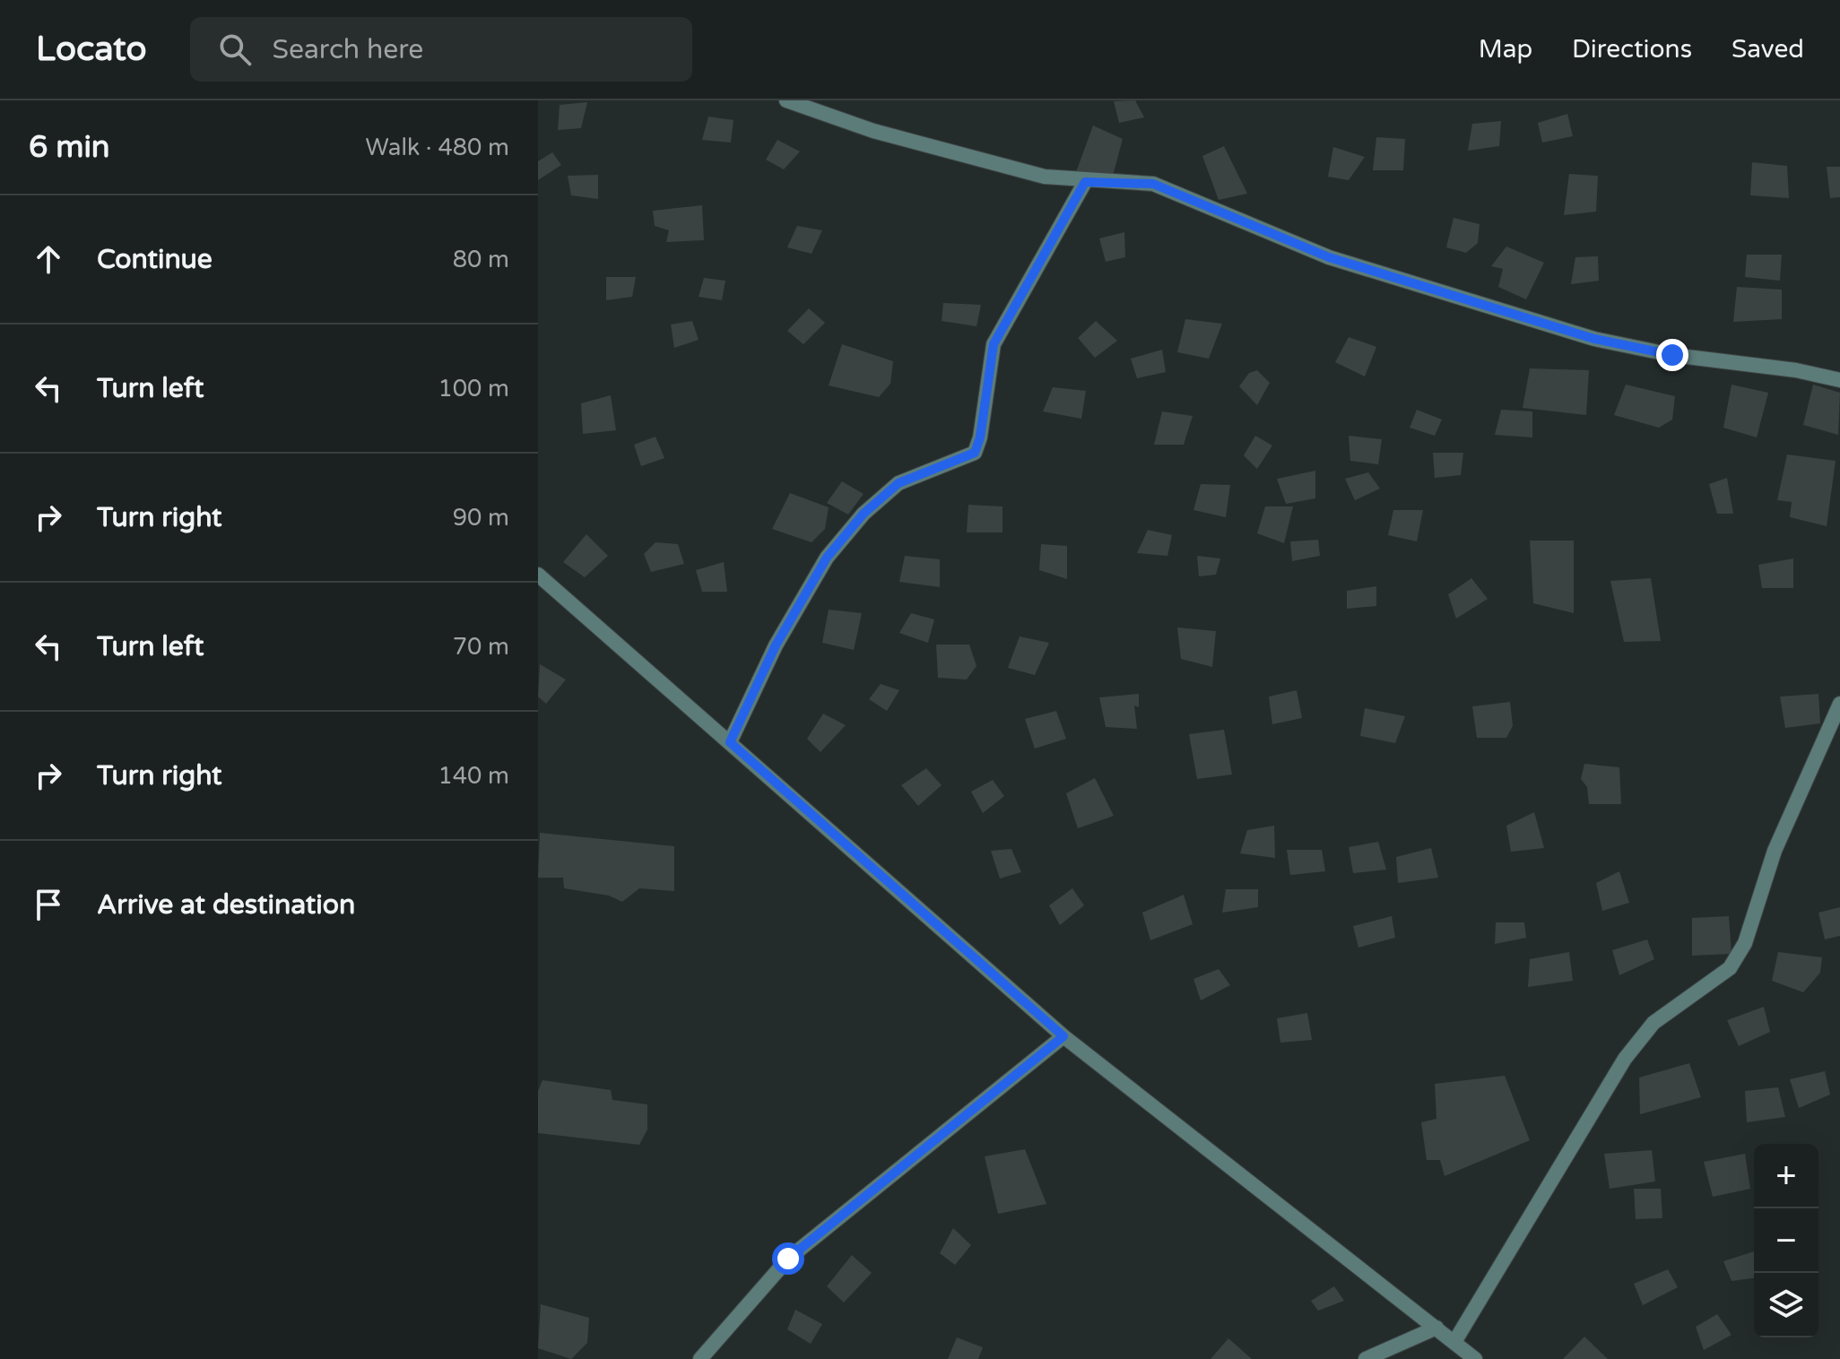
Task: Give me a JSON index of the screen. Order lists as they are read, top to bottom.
{
  "page": {
    "header": "Locato",
    "search": "Search here",
    "nav": ["Map", "Directions", "Saved"],
    "heading": ["6 min", "Walk · 480 m"],
    "list": [
      ["Continue", "80 m"],
      ["Turn left", "100 m"],
      ["Turn right", "90 m"],
      ["Turn left", "70 m"],
      ["Turn right", "140 m"],
      "Arrive at destination"
    ],
    "map_buttons": ["+", "−"]
  }
}
